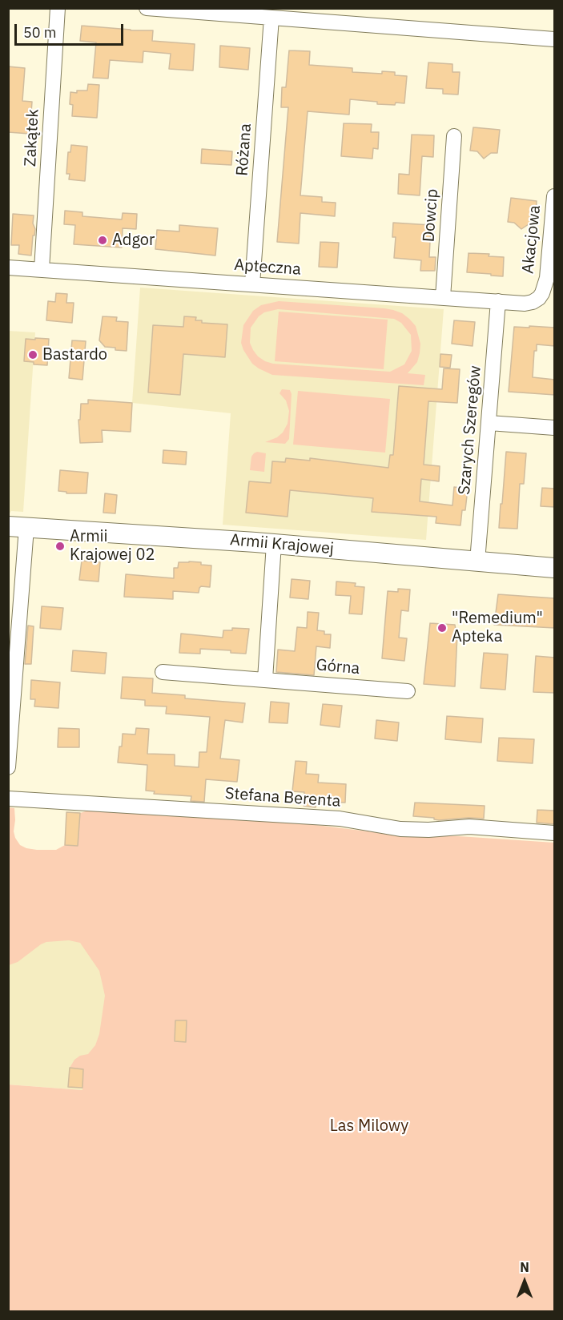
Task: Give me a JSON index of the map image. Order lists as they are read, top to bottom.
{
  "streets": {
    "street": [
      "Zakątek",
      "Różana",
      "Dowcip",
      "Akacjowa",
      "Apteczna",
      "Szarych Szeregów",
      "Armii Krajowej",
      "Górna",
      "Stefana Berenta"
    ]
  },
  "crossings": [
    ["Zakątek", "Apteczna"],
    ["Różana", "Apteczna"],
    ["Dowcip", "Apteczna"],
    ["Akacjowa", "Apteczna"],
    ["Apteczna", "Szarych Szeregów"],
    ["Szarych Szeregów", "Armii Krajowej"]
  ],
  "parks": ["Las Milowy"],
  "places": [
    "Adgor",
    "Bastardo",
    "Armii Krajowej 02",
    "\"Remedium\" Apteka"
  ],
  "scale_bar": "50 m",
  "north": "top"
}
